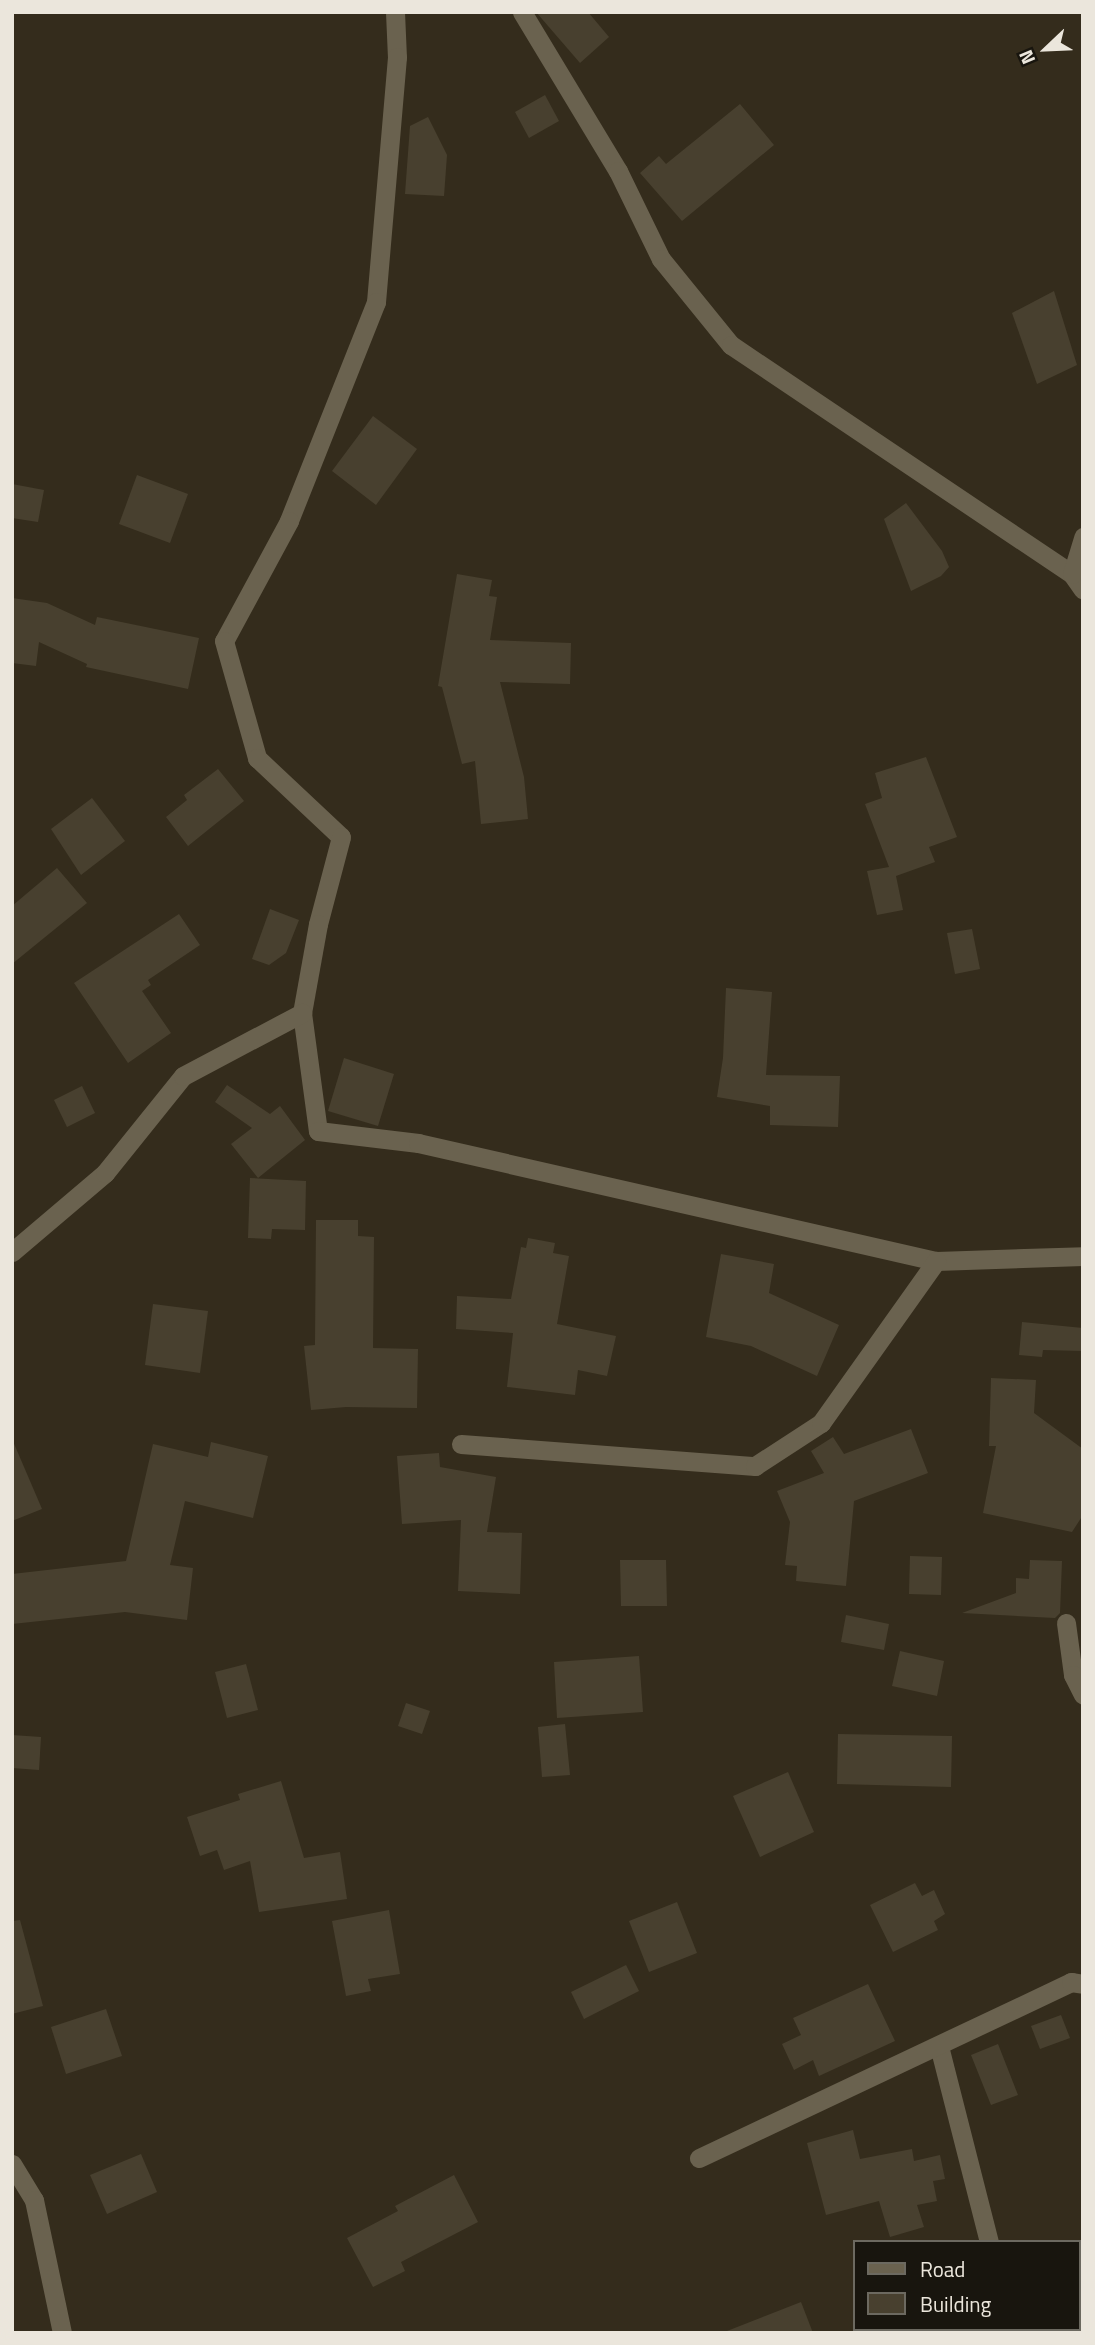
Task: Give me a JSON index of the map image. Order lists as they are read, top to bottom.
{
  "legend": ["Road", "Building"],
  "north": "bottom left"
}
